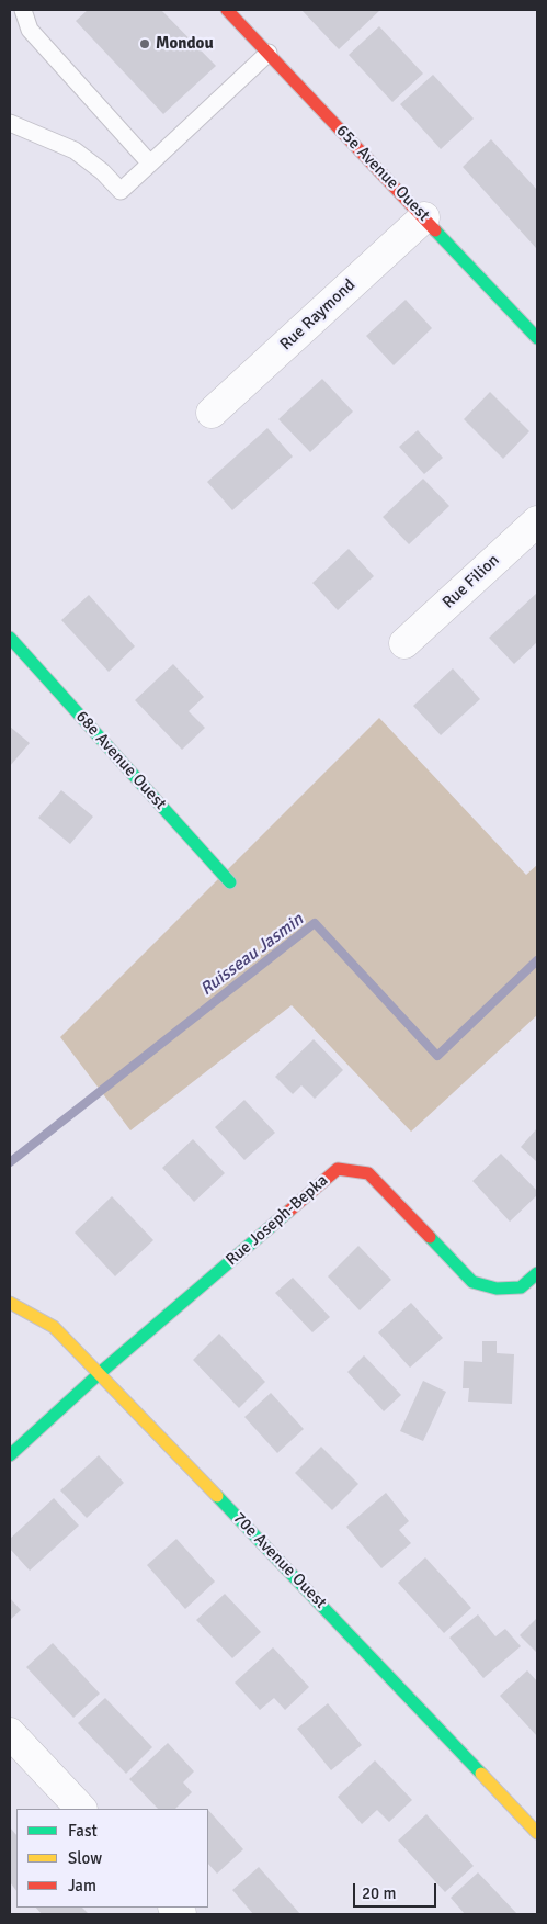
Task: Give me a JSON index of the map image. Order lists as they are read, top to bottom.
{
  "streets": {
    "street": [
      "65e Avenue Ouest",
      "Rue Raymond",
      "Rue Filion",
      "68e Avenue Ouest",
      "Rue Joseph-Bepka",
      "70e Avenue Ouest"
    ]
  },
  "crossings": [
    ["65e Avenue Ouest", "Rue Raymond"],
    ["Rue Joseph-Bepka", "70e Avenue Ouest"]
  ],
  "water": ["Ruisseau Jasmin"],
  "places": ["Mondou"],
  "legend": ["Fast", "Slow", "Jam"],
  "scale_bar": "20 m"
}
